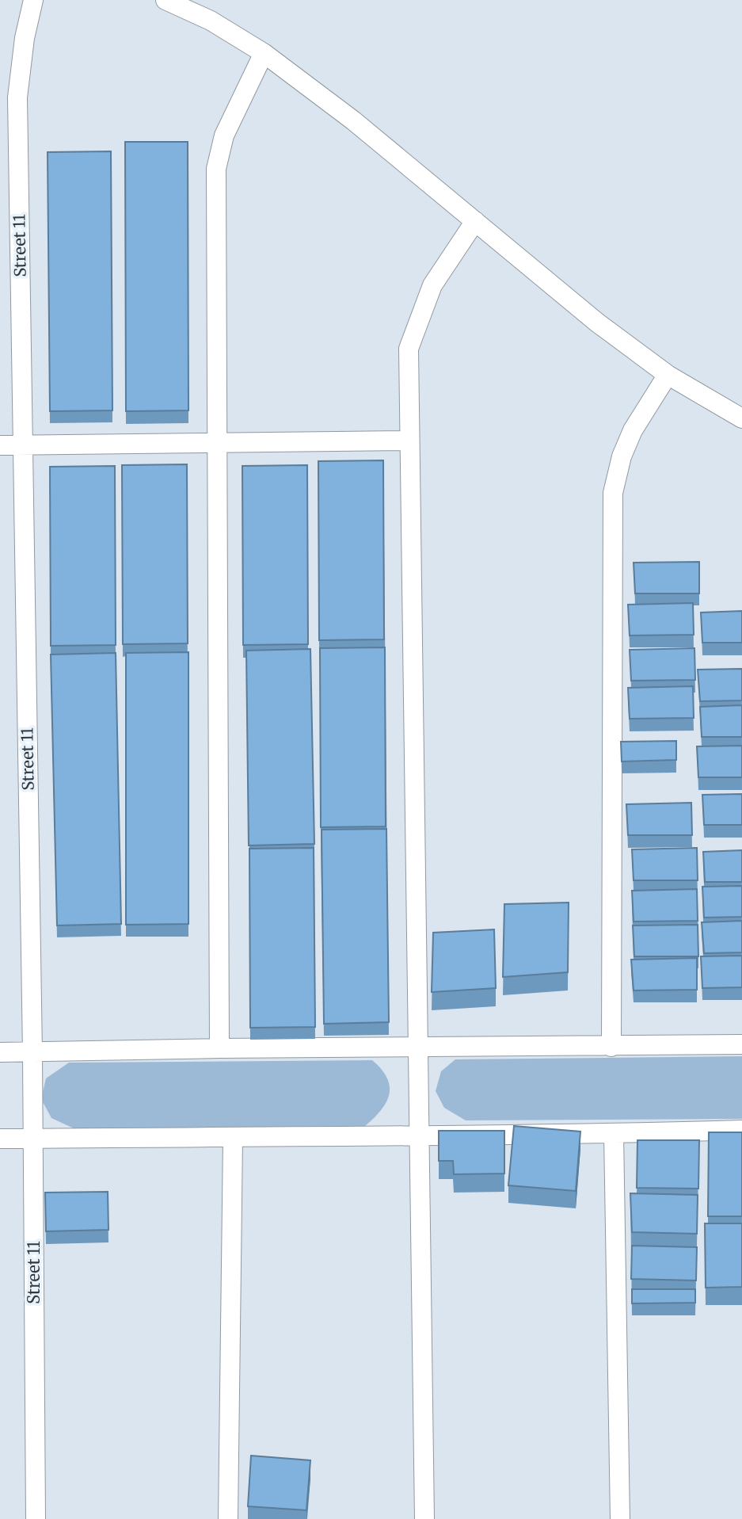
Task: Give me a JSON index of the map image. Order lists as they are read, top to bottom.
{
  "streets": {
    "street": ["Street 11"]
  }
}
